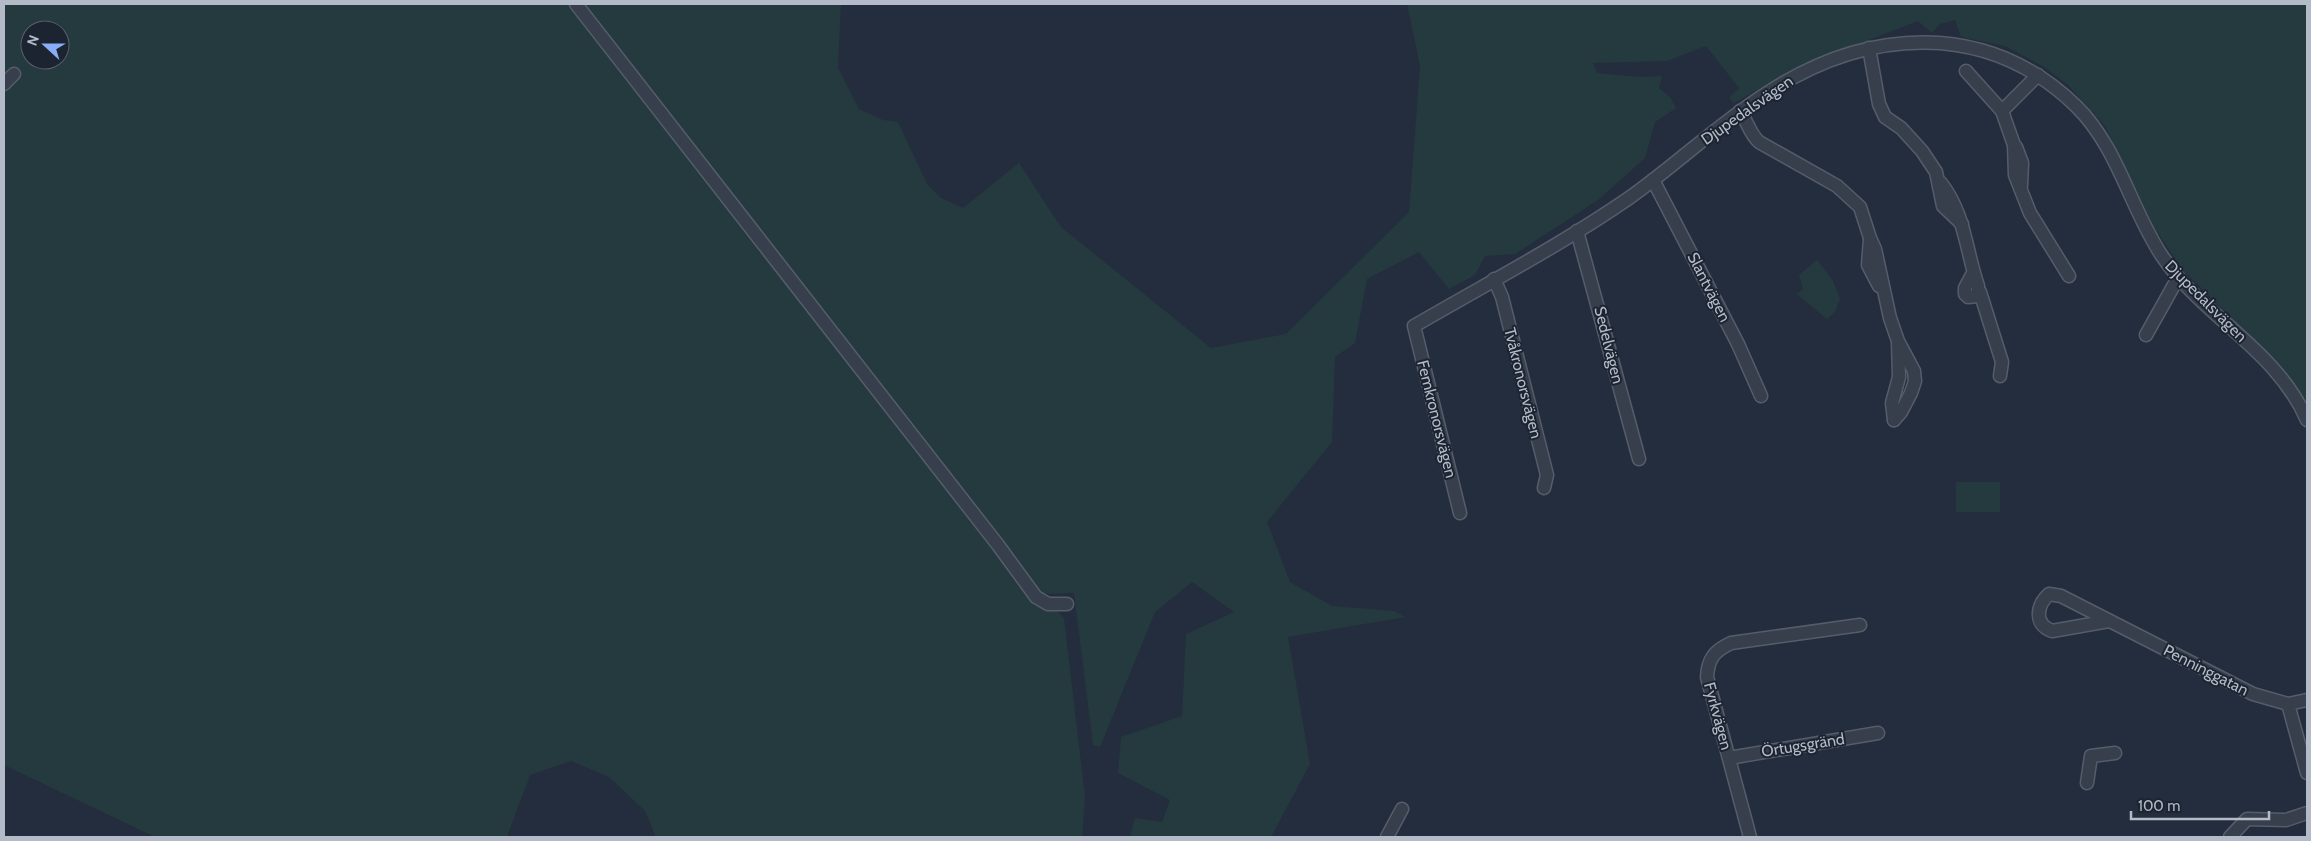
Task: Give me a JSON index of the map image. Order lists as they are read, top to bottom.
{
  "streets": {
    "street": [
      "Djupedalsvägen",
      "Slantvägen",
      "Sedelvägen",
      "Tvåkronorsvägen",
      "Femkronorsvägen",
      "Penninggatan",
      "Fyrkvägen",
      "Örtugsgränd"
    ]
  },
  "crossings": [
    ["Djupedalsvägen", "Slantvägen"],
    ["Djupedalsvägen", "Sedelvägen"],
    ["Djupedalsvägen", "Tvåkronorsvägen"],
    ["Djupedalsvägen", "Femkronorsvägen"],
    ["Fyrkvägen", "Örtugsgränd"]
  ],
  "scale_bar": "100 m",
  "north": "left"
}
